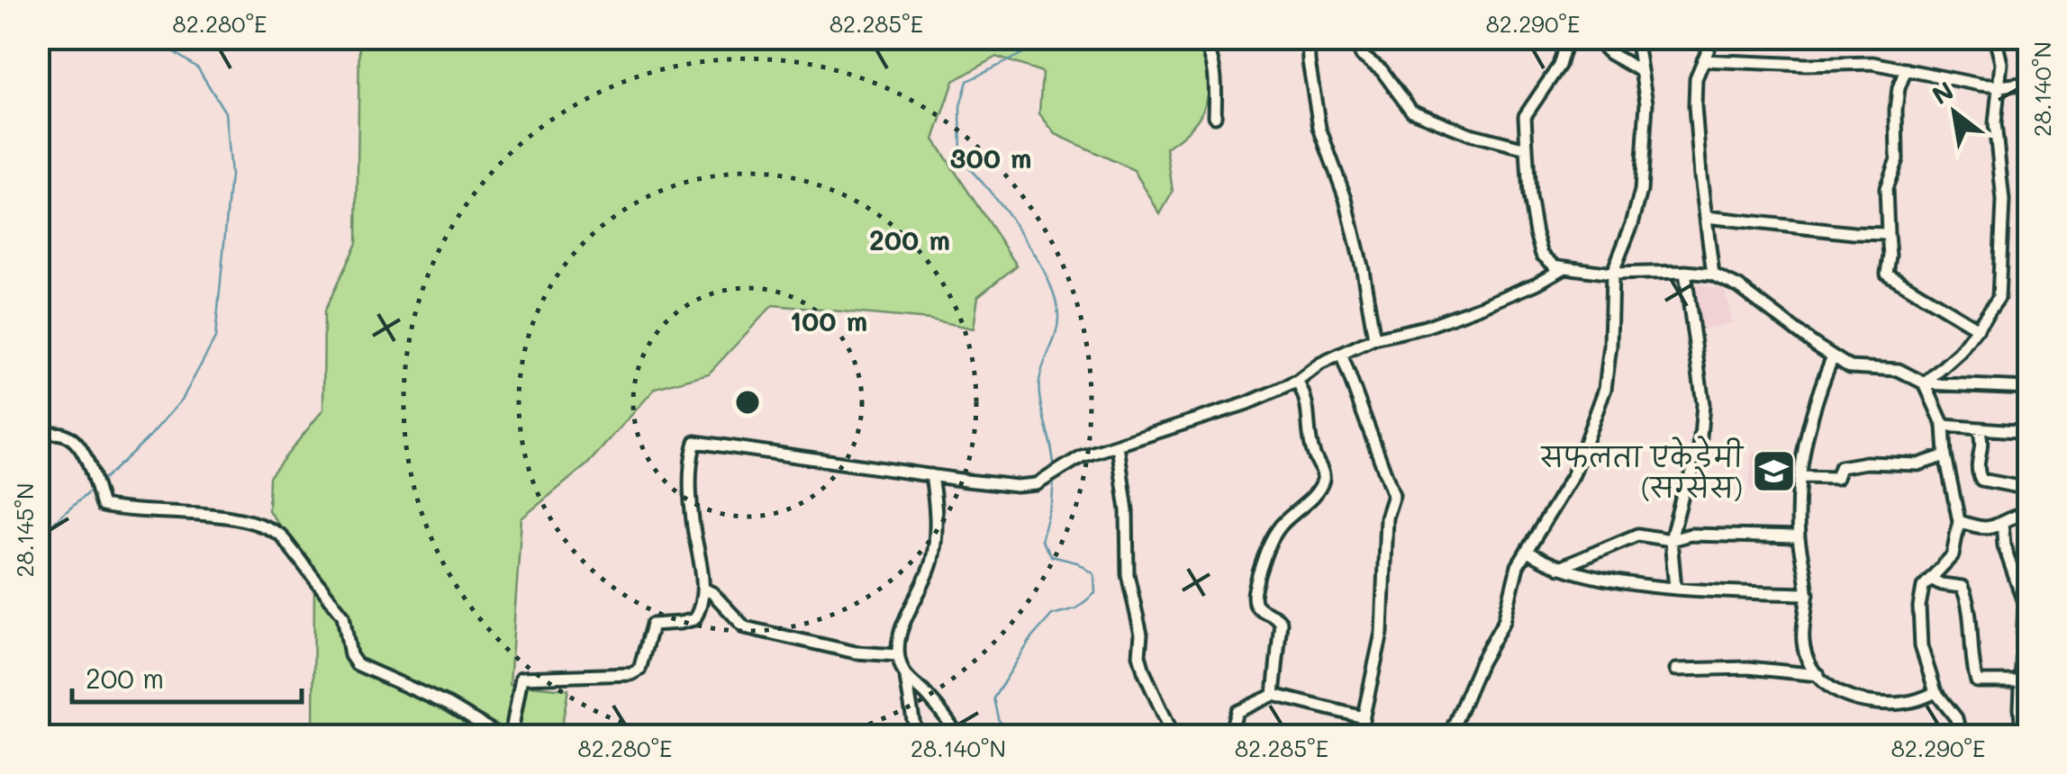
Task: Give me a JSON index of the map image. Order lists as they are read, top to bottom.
{
  "places": {
    "school or university": ["सफलता एकेडेमी (सग्सेस)"]
  },
  "scale_bar": "200 m",
  "north": "top left",
  "coordinates": [
    "82.280°E",
    "82.285°E",
    "82.290°E",
    "28.140°N",
    "28.145°N"
  ],
  "rings": ["300 m", "200 m", "100 m"]
}
